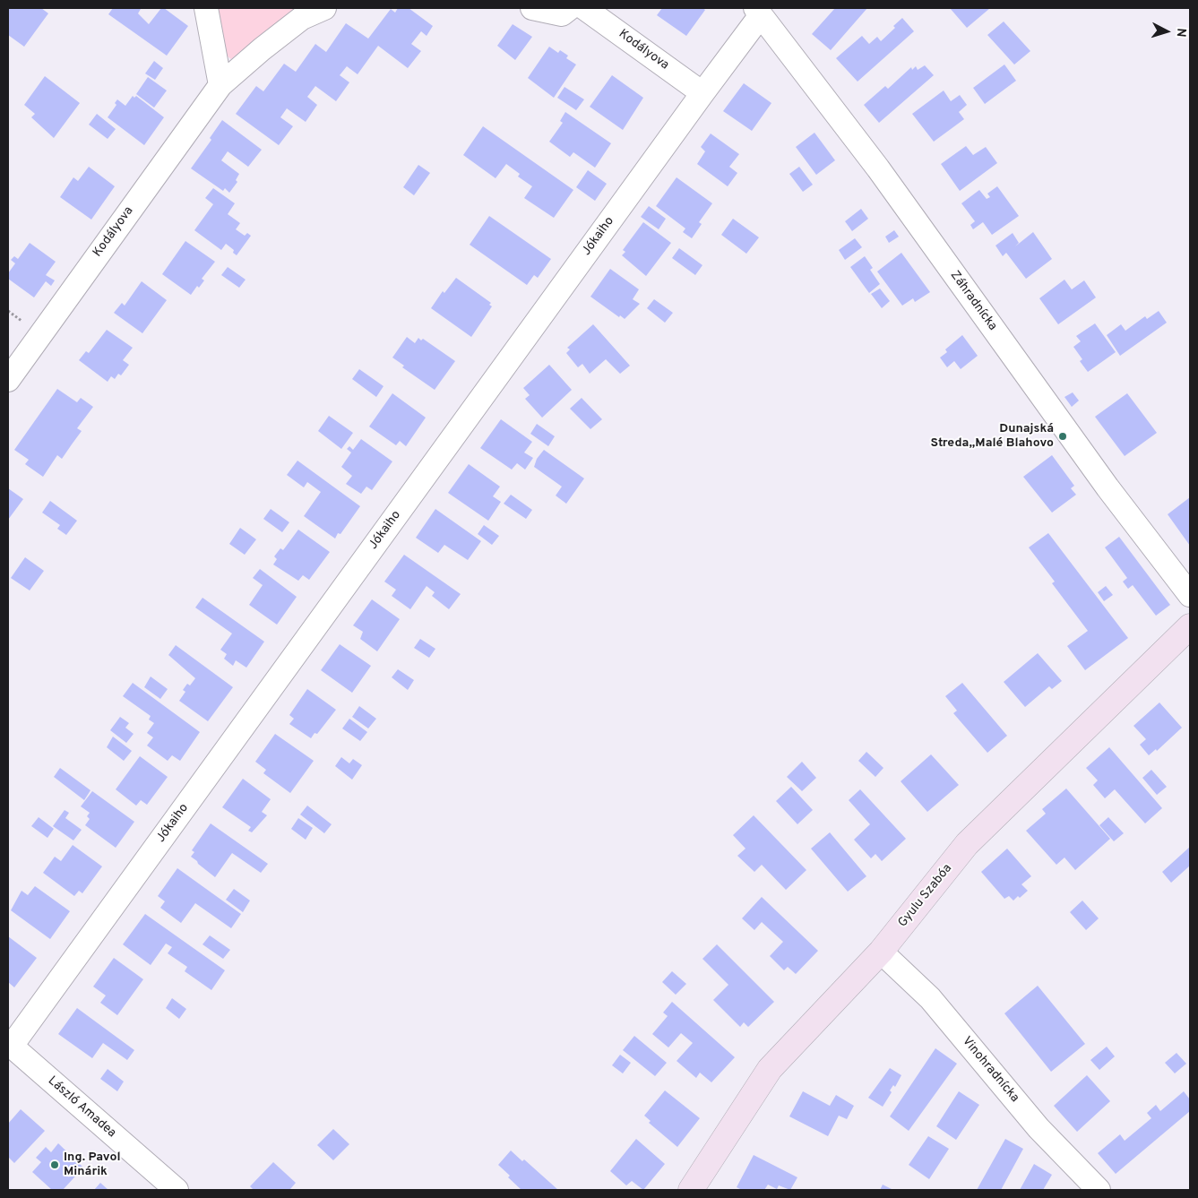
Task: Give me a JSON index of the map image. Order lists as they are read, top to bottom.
{
  "streets": {
    "street": [
      "Kodályova",
      "Jókaiho",
      "Záhradnícka",
      "Gyulu Szabóa",
      "Vinohradnícka",
      "László Amadea"
    ]
  },
  "crossings": [
    ["Kodályova", "Jókaiho"],
    ["Jókaiho", "Záhradnícka"],
    ["Jókaiho", "László Amadea"],
    ["Gyulu Szabóa", "Vinohradnícka"]
  ],
  "places": ["Dunajská Streda,,Malé Blahovo", "Ing. Pavol Minárik"],
  "north": "right"
}
